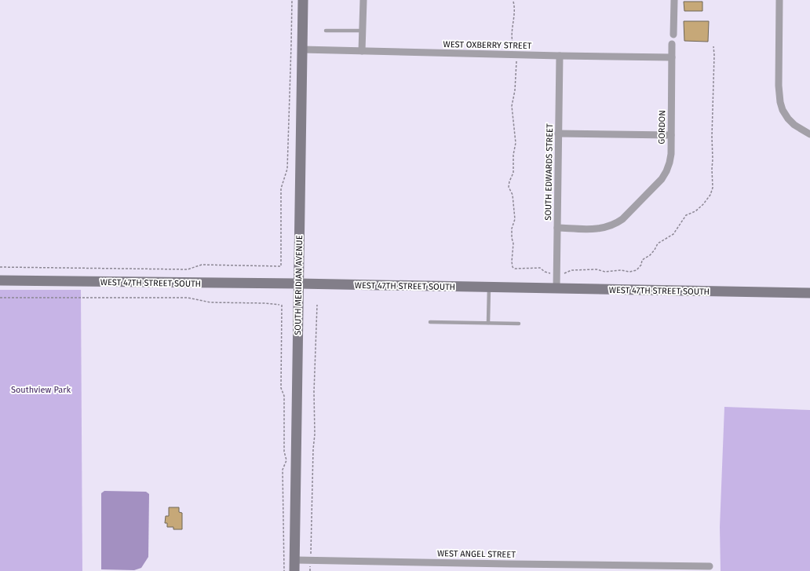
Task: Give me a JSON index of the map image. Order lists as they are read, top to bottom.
{
  "streets": {
    "street": [
      "WEST OXBERRY STREET",
      "GORDON",
      "SOUTH EDWARDS STREET",
      "WEST 47TH STREET SOUTH",
      "SOUTH MERIDIAN AVENUE",
      "WEST ANGEL STREET"
    ]
  },
  "crossings": [
    ["WEST OXBERRY STREET", "GORDON"],
    ["WEST OXBERRY STREET", "SOUTH EDWARDS STREET"],
    ["WEST OXBERRY STREET", "SOUTH MERIDIAN AVENUE"],
    ["GORDON", "SOUTH EDWARDS STREET"],
    ["SOUTH EDWARDS STREET", "WEST 47TH STREET SOUTH"],
    ["WEST 47TH STREET SOUTH", "SOUTH MERIDIAN AVENUE"],
    ["SOUTH MERIDIAN AVENUE", "WEST ANGEL STREET"]
  ],
  "parks": ["Southview Park"]
}
